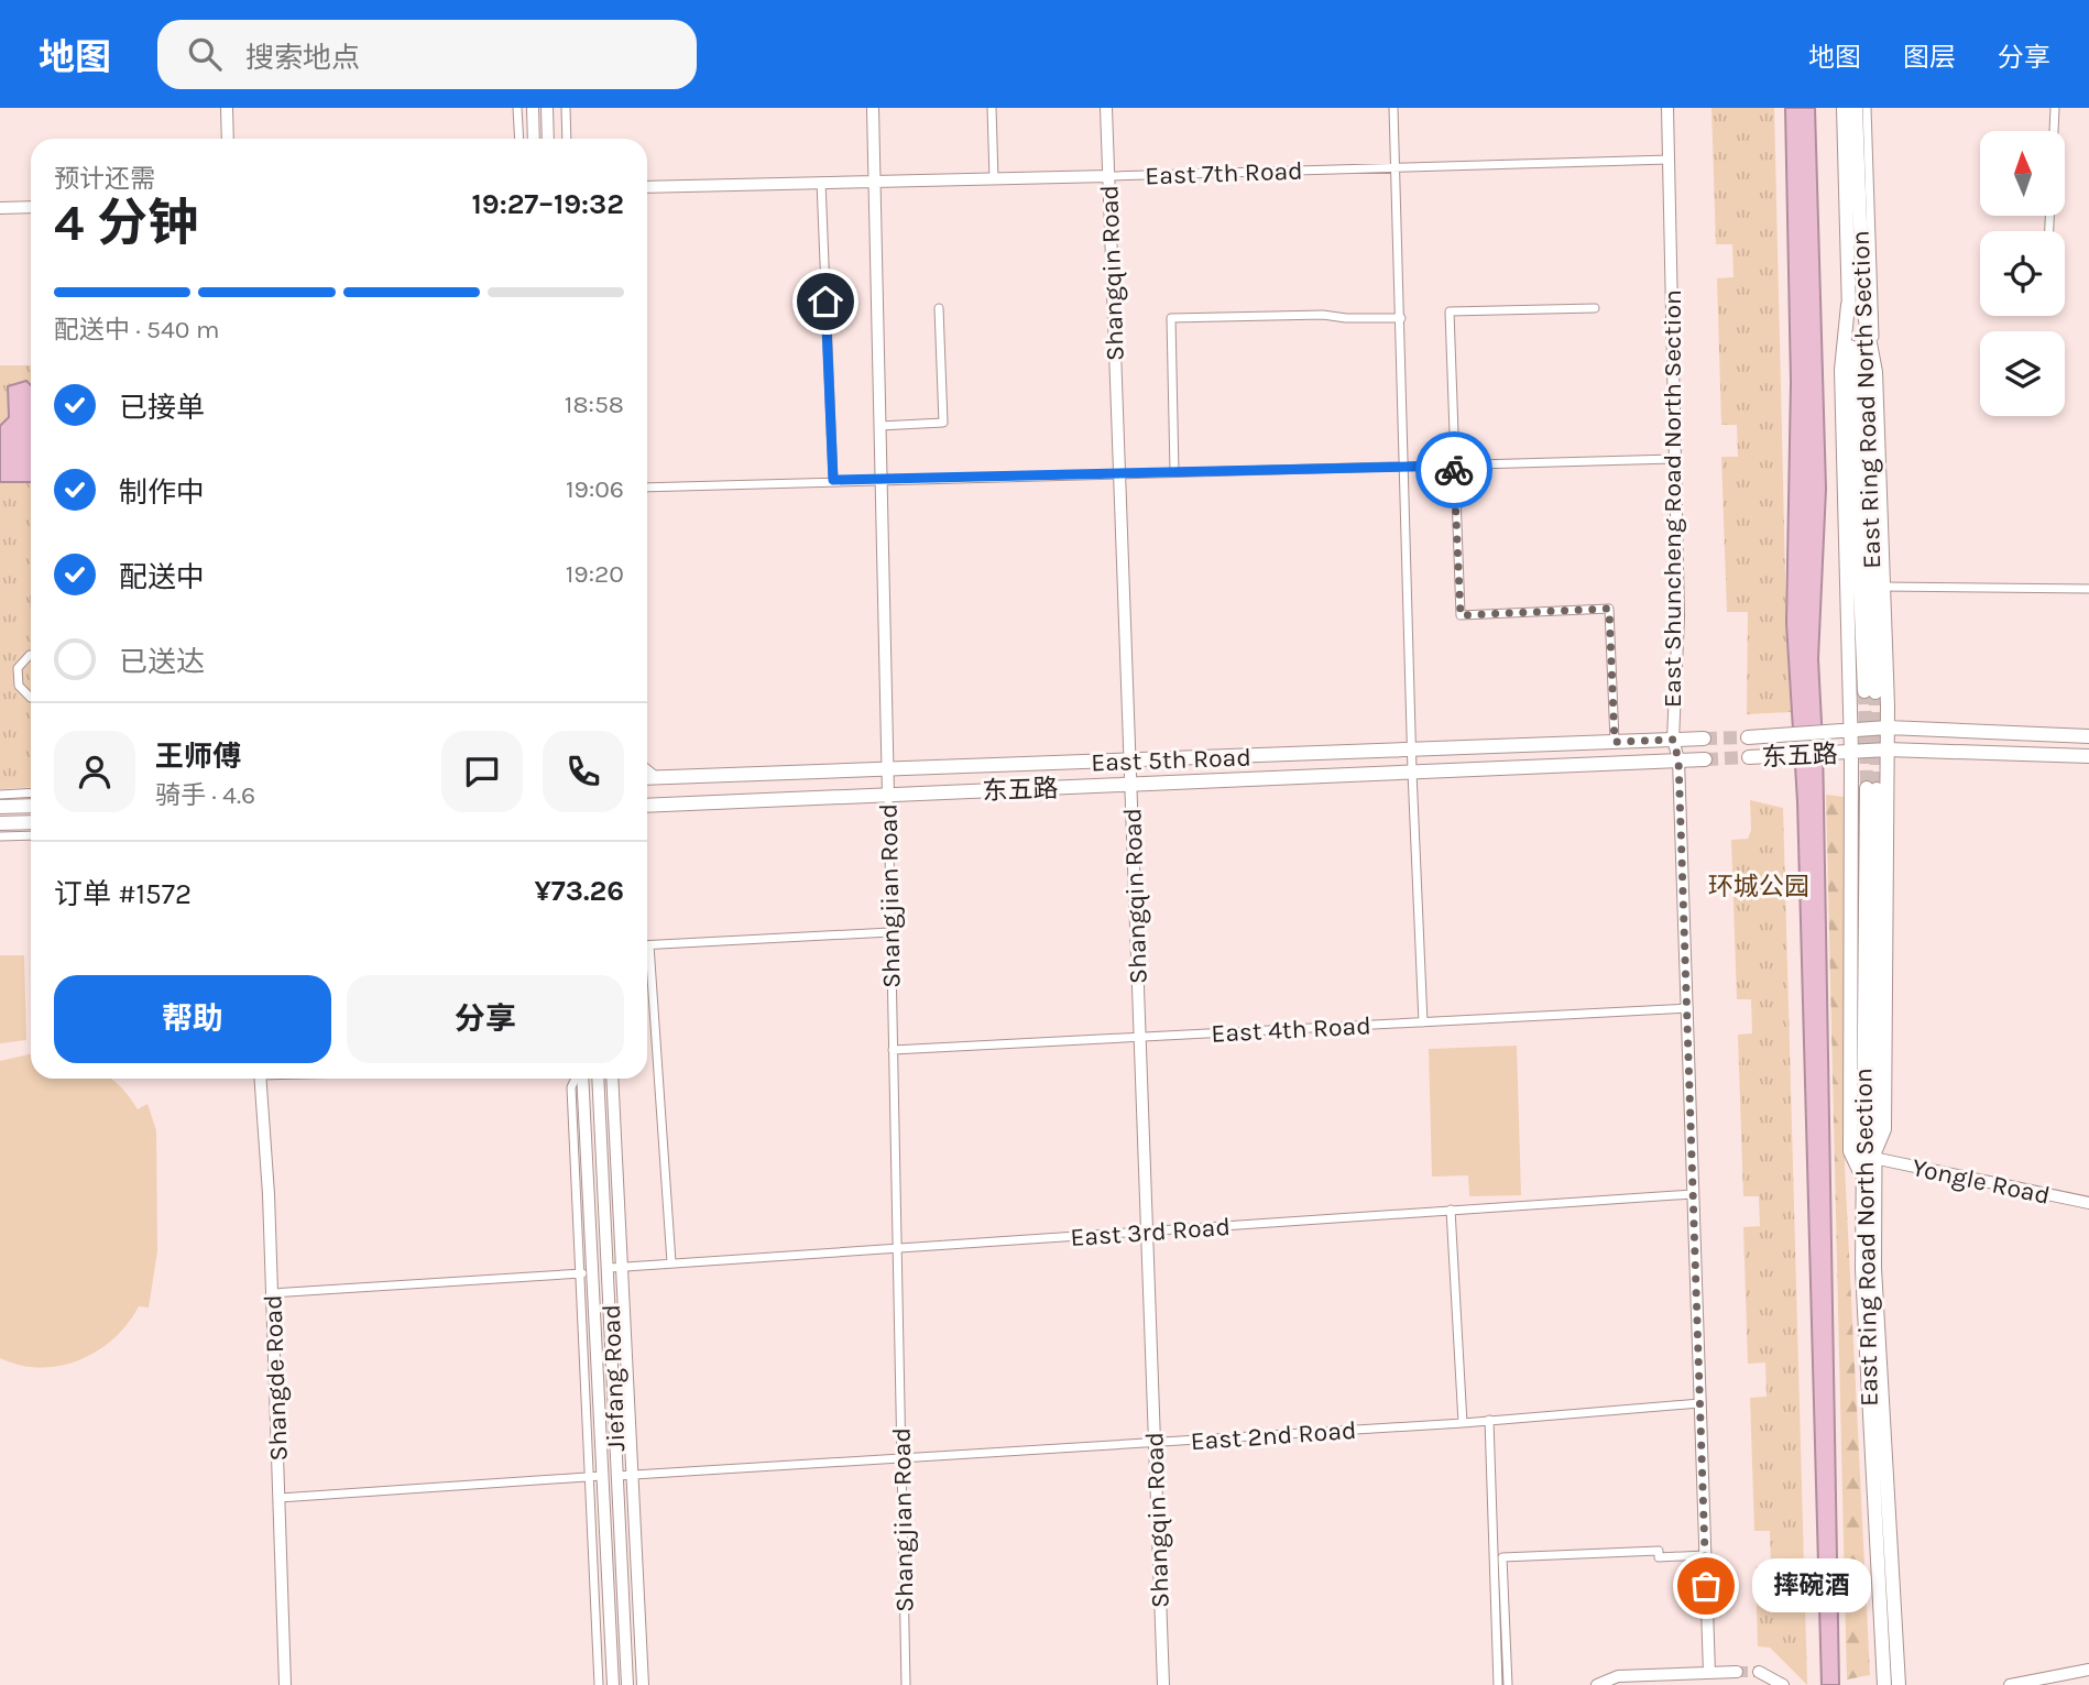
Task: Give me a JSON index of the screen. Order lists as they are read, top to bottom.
{
  "streets": {
    "main road": ["East Ring Road North Section", "东五路", "East 5th Road"],
    "street": [
      "East 7th Road",
      "Shangqin Road",
      "East Shuncheng Road North Section",
      "Shangjian Road",
      "East 4th Road",
      "Yongle Road",
      "East 3rd Road",
      "Shangde Road",
      "Jiefang Road",
      "East 2nd Road"
    ]
  },
  "crossings": [
    ["East 7th Road", "Shangqin Road"],
    ["East 7th Road", "East Shuncheng Road North Section"],
    ["East 7th Road", "Shangjian Road"],
    ["Shangqin Road", "东五路"],
    ["Shangqin Road", "East 5th Road"],
    ["Shangqin Road", "East 4th Road"],
    ["Shangqin Road", "East 3rd Road"],
    ["Shangqin Road", "East 2nd Road"],
    ["East Ring Road North Section", "Yongle Road"],
    ["East Shuncheng Road North Section", "东五路"],
    ["East Shuncheng Road North Section", "East 5th Road"],
    ["East Shuncheng Road North Section", "East 4th Road"],
    ["East Shuncheng Road North Section", "East 3rd Road"],
    ["East Shuncheng Road North Section", "East 2nd Road"],
    ["东五路", "Shangjian Road"],
    ["East 5th Road", "Shangjian Road"],
    ["Shangjian Road", "East 4th Road"],
    ["Shangjian Road", "East 3rd Road"],
    ["Shangjian Road", "East 2nd Road"],
    ["East 3rd Road", "Jiefang Road"],
    ["Jiefang Road", "East 2nd Road"]
  ],
  "parks": ["环城公园"],
  "places": ["摔碗酒"],
  "north": "top",
  "page": {
    "header": "地图",
    "search": "搜索地点",
    "nav": ["地图", "图层", "分享"],
    "heading": ["4 分钟", "预计还需", "19:27–19:32"],
    "panel": [
      "王师傅",
      "骑手 · 4.6",
      "订单 #1572",
      "¥73.26"
    ],
    "bar": "配送中 · 540 m",
    "list": [
      ["已接单", "18:58"],
      ["制作中", "19:06"],
      ["配送中", "19:20"],
      "已送达"
    ],
    "buttons": ["帮助", "分享"],
    "bubble": "摔碗酒"
  }
}
